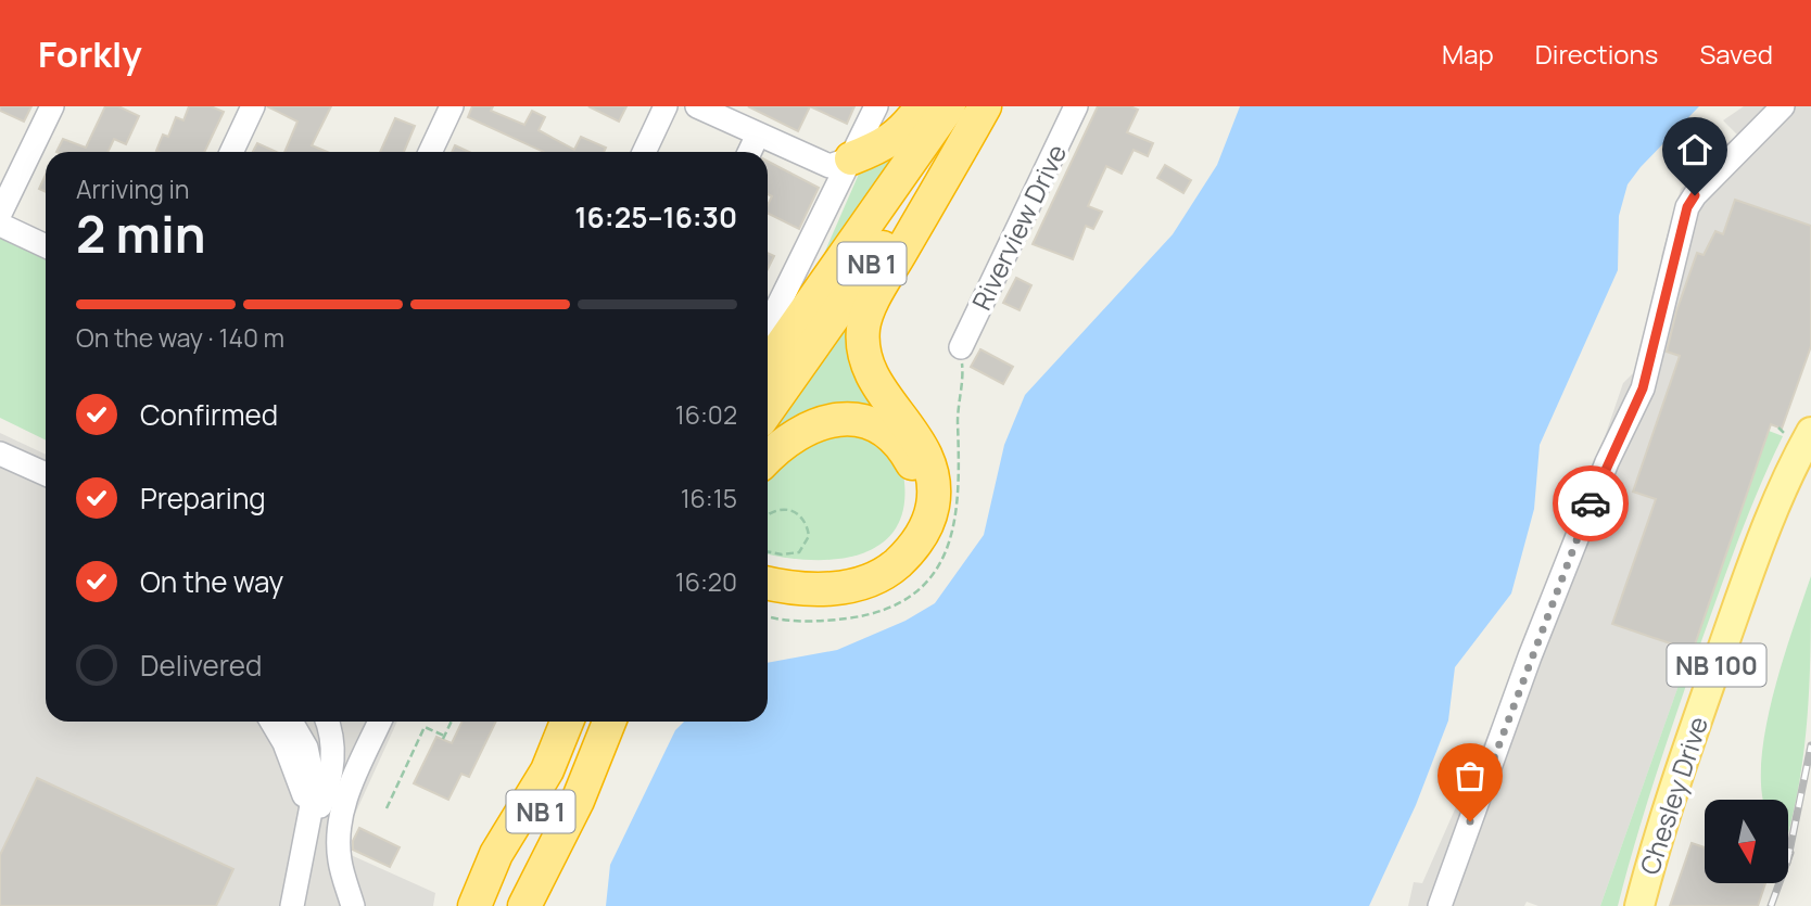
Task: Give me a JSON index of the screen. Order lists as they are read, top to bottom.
{
  "streets": {
    "highway": ["NB 1"],
    "main road": ["NB 100", "Chesley Drive"],
    "street": ["Riverview Drive"]
  },
  "north": "bottom",
  "page": {
    "header": "Forkly",
    "nav": ["Map", "Directions", "Saved"],
    "heading": ["2 min", "Arriving in", "16:25–16:30"],
    "bar": "On the way · 140 m",
    "list": [
      ["Confirmed", "16:02"],
      ["Preparing", "16:15"],
      ["On the way", "16:20"],
      "Delivered"
    ]
  }
}
